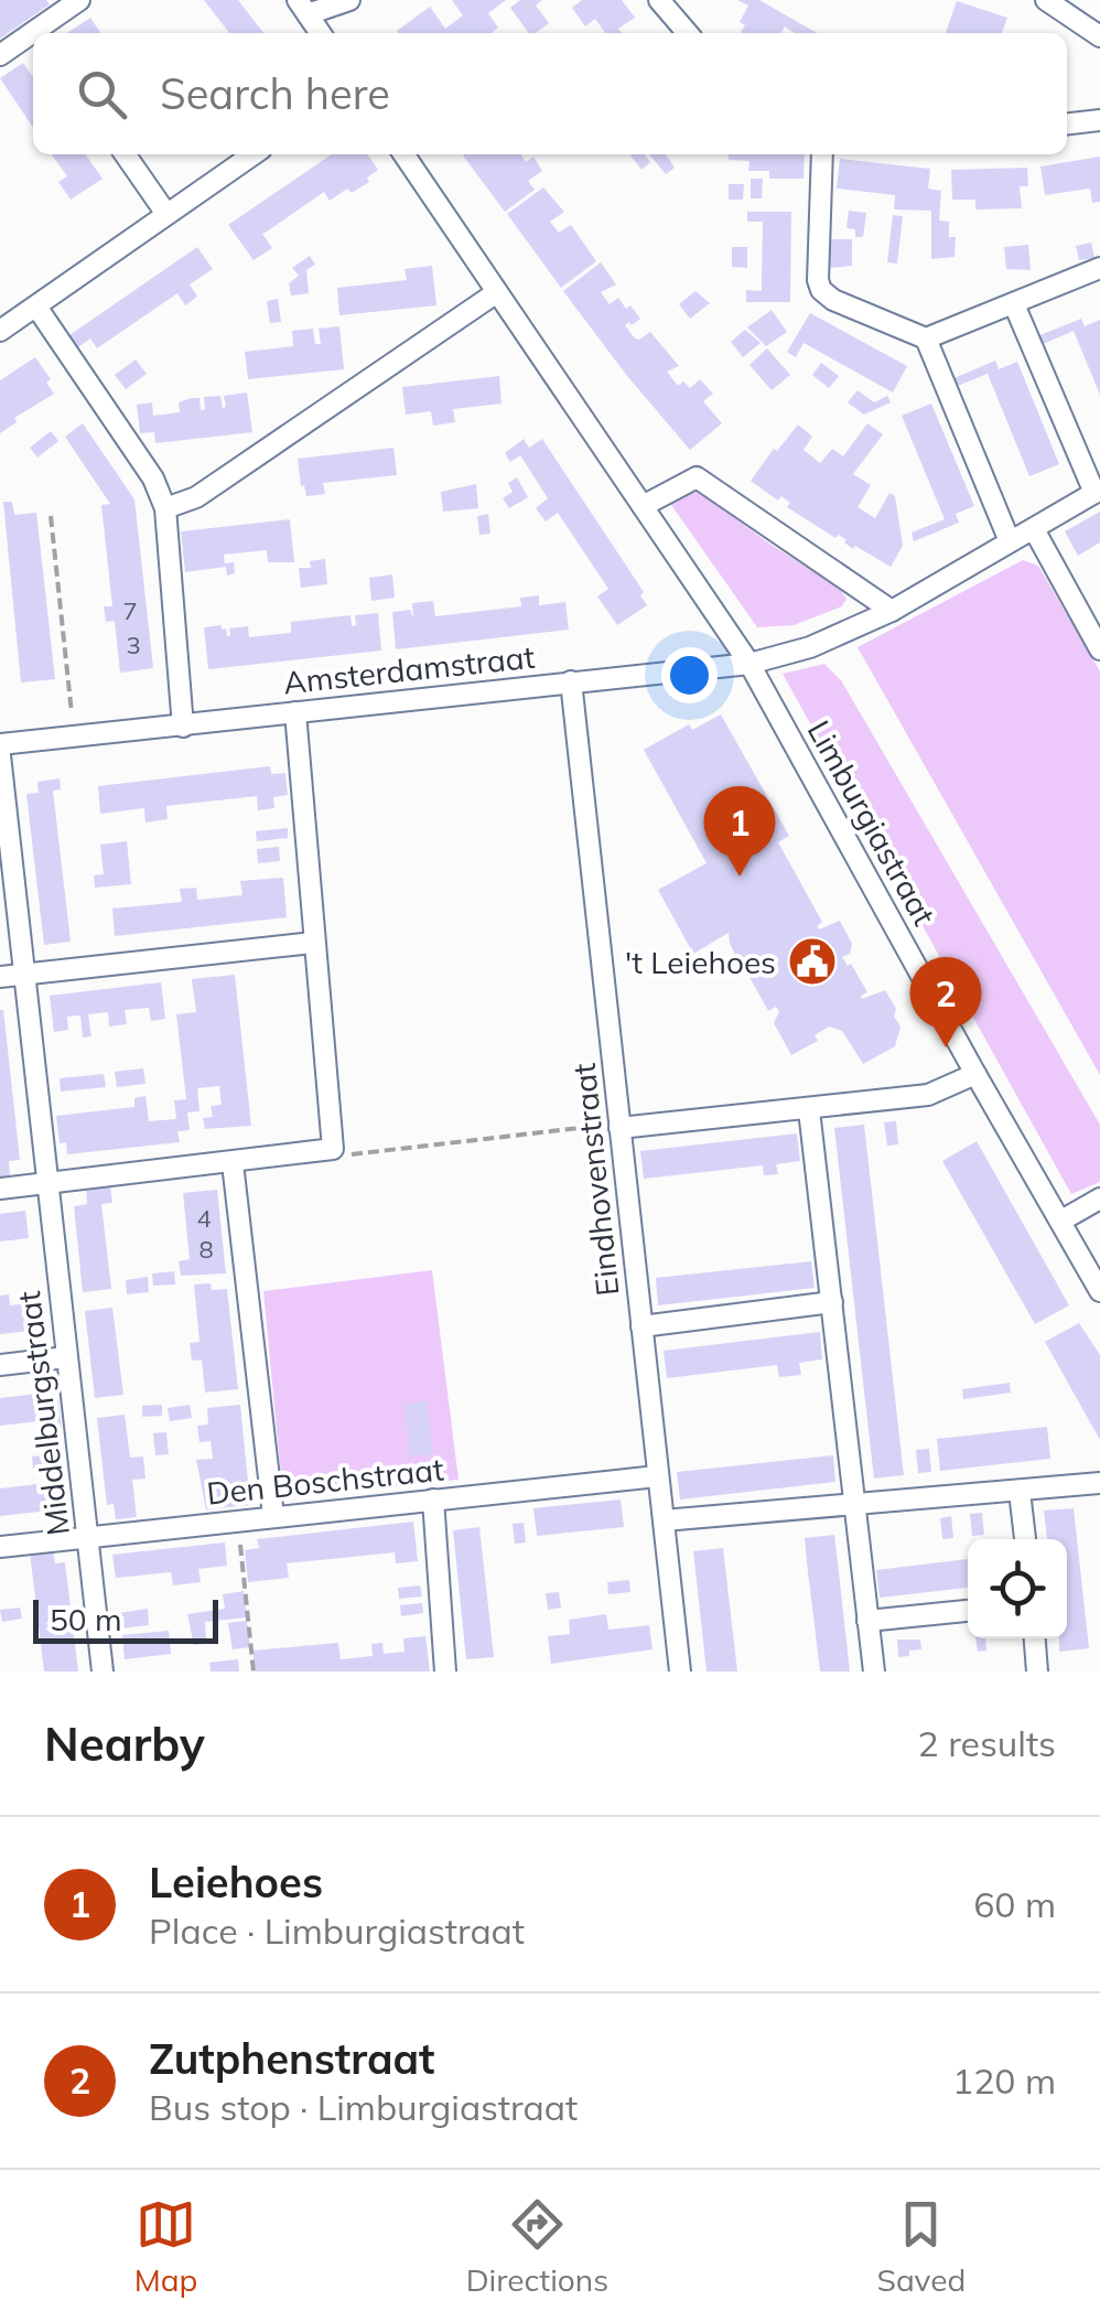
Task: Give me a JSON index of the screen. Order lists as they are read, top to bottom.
{
  "streets": {
    "street": [
      "Amsterdamstraat",
      "Limburgiastraat",
      "Eindhovenstraat",
      "Middelburgstraat",
      "Den Boschstraat"
    ]
  },
  "crossings": [
    ["Amsterdamstraat", "Limburgiastraat"],
    ["Amsterdamstraat", "Eindhovenstraat"],
    ["Eindhovenstraat", "Den Boschstraat"],
    ["Middelburgstraat", "Den Boschstraat"]
  ],
  "places": {
    "public building": ["'t Leiehoes"]
  },
  "house_numbers": [
    "7",
    "3",
    "4",
    "8"
  ],
  "scale_bar": "50 m",
  "page": {
    "search": "Search here",
    "pins": ["1", "2"],
    "scale": "50 m",
    "heading": ["Nearby", "2 results"],
    "list": [
      {
        "mark": "1",
        "name": "Leiehoes",
        "note": "Place · Limburgiastraat",
        "value": "60 m"
      },
      {
        "mark": "2",
        "name": "Zutphenstraat",
        "note": "Bus stop · Limburgiastraat",
        "value": "120 m"
      }
    ],
    "nav": ["Map", "Directions", "Saved"]
  }
}
